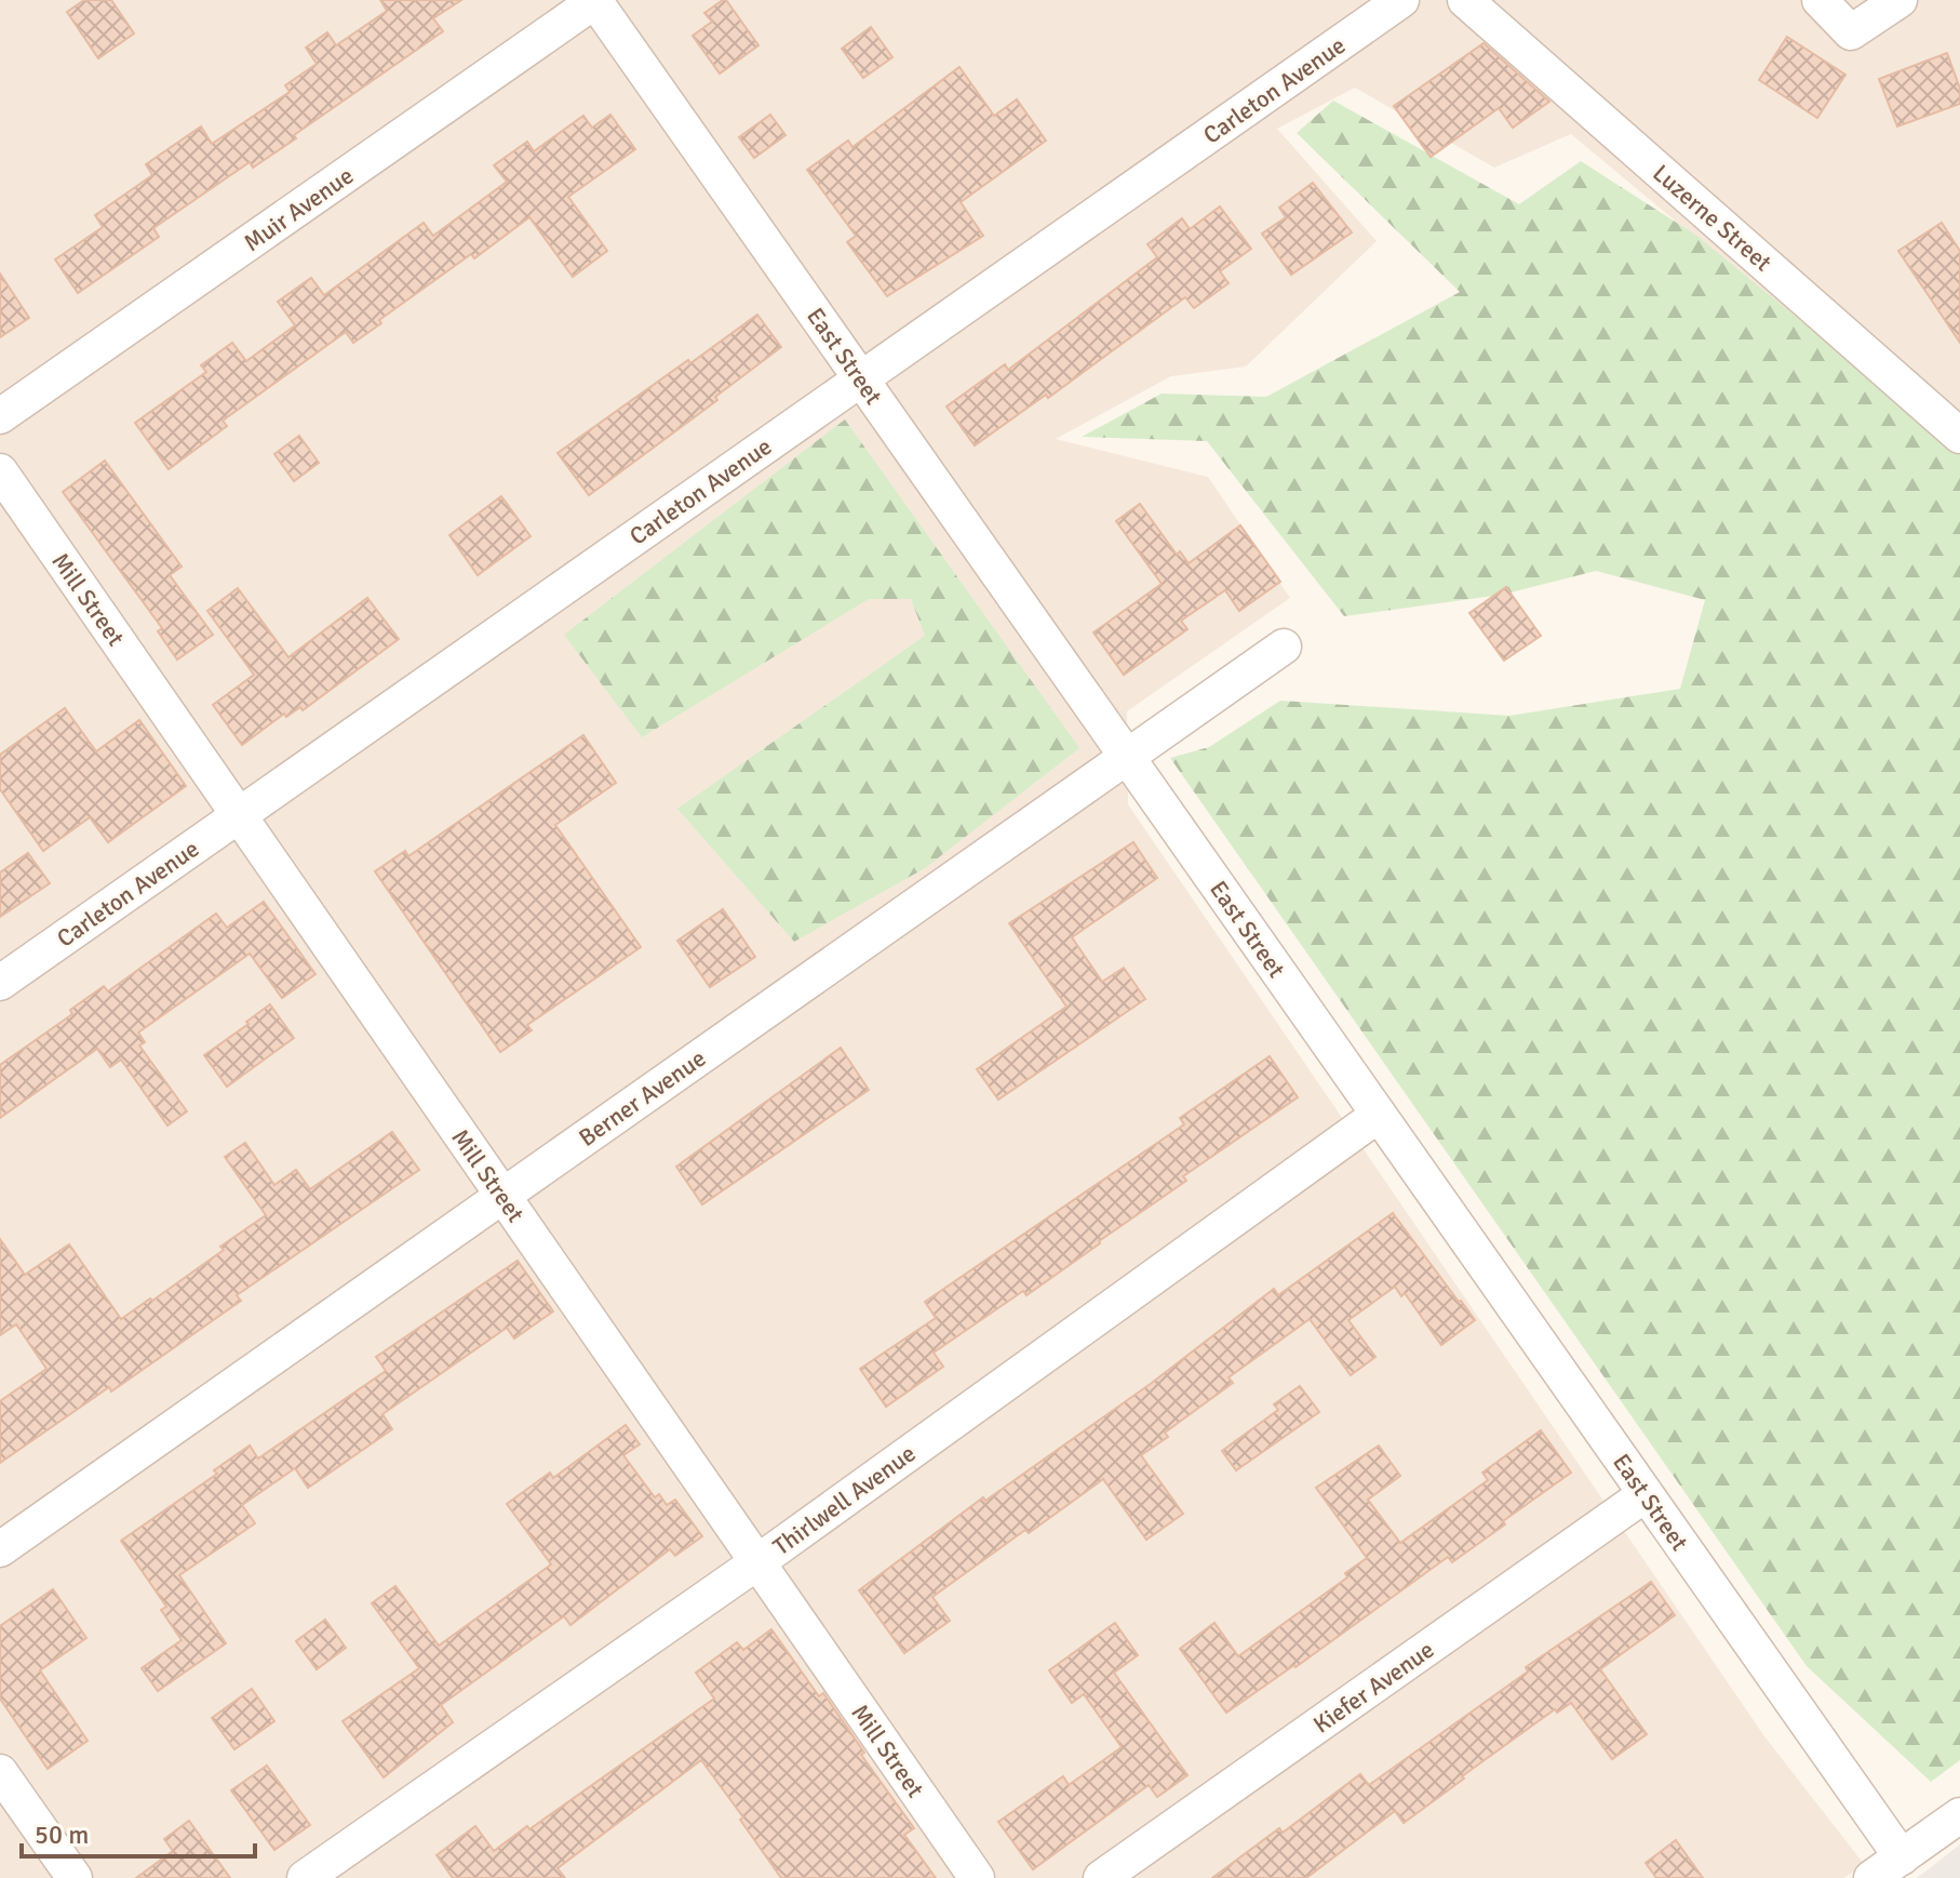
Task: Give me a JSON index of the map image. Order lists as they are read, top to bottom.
{
  "streets": {
    "street": [
      "Carleton Avenue",
      "Muir Avenue",
      "Luzerne Street",
      "East Street",
      "Mill Street",
      "Berner Avenue",
      "Thirlwell Avenue",
      "Kiefer Avenue"
    ]
  },
  "crossings": [
    ["Carleton Avenue", "East Street"],
    ["Carleton Avenue", "Mill Street"],
    ["Muir Avenue", "East Street"],
    ["East Street", "Berner Avenue"],
    ["East Street", "Thirlwell Avenue"],
    ["East Street", "Kiefer Avenue"],
    ["Mill Street", "Berner Avenue"],
    ["Mill Street", "Thirlwell Avenue"]
  ],
  "scale_bar": "50 m"
}
